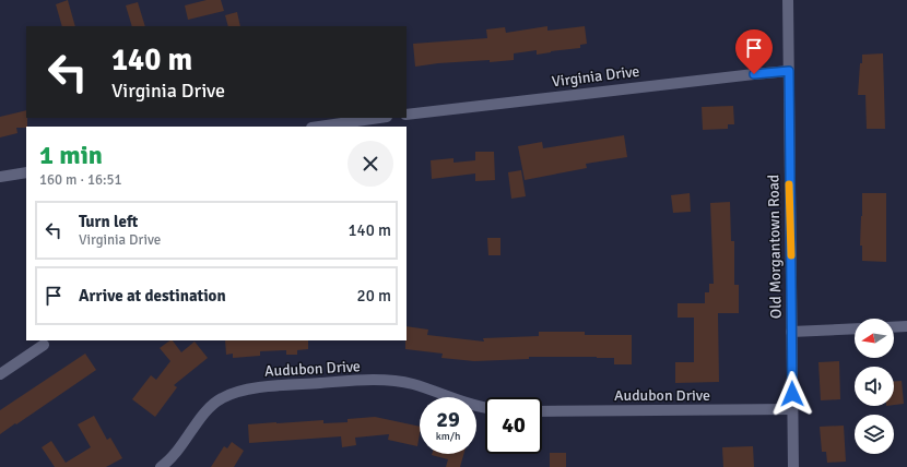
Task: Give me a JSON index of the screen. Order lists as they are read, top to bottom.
{
  "streets": {
    "street": ["Virginia Drive", "Old Morgantown Road", "Audubon Drive"]
  },
  "crossings": [
    ["Virginia Drive", "Old Morgantown Road"],
    ["Old Morgantown Road", "Audubon Drive"]
  ],
  "north": "left",
  "page": {
    "turn": ["140 m", "Virginia Drive"],
    "heading": ["1 min", "160 m · 16:51"],
    "list": [
      {
        "name": "Turn left",
        "note": "Virginia Drive",
        "value": "140 m"
      },
      {
        "name": "Arrive at destination",
        "value": "20 m"
      }
    ],
    "speed": "29 km/h",
    "limit": "40"
  }
}
